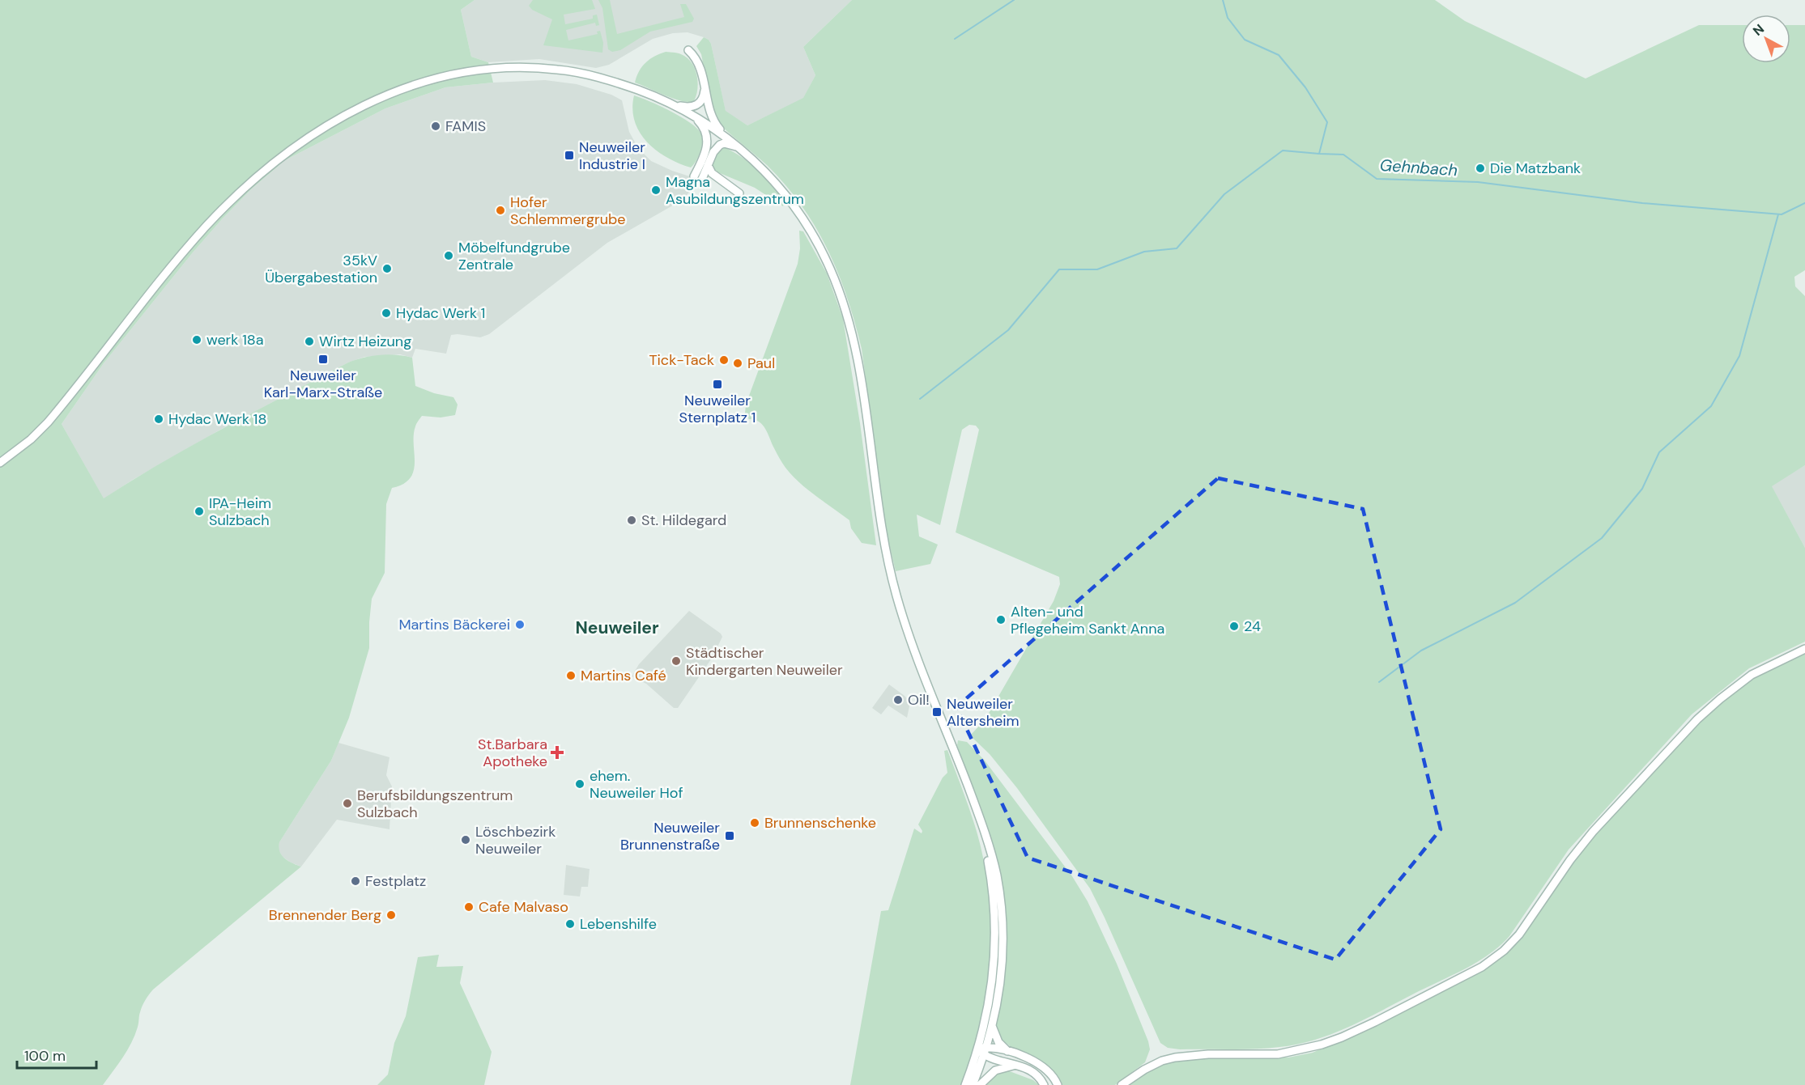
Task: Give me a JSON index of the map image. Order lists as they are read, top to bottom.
{
  "districts": ["Neuweiler"],
  "water": ["Gehnbach"],
  "places": {
    "other": [
      "FAMIS",
      "Die Matzbank",
      "Magna Asubildungszentrum",
      "Hofer Schlemmergrube",
      "Möbelfundgrube Zentrale",
      "35kV Übergabestation",
      "Hydac Werk 1",
      "werk 18a",
      "Wirtz Heizung",
      "Tick-Tack",
      "Paul",
      "Hydac Werk 18",
      "IPA-Heim Sulzbach",
      "St. Hildegard",
      "Alten- und Pflegeheim Sankt Anna",
      "Martins Bäckerei",
      "24",
      "Städtischer Kindergarten Neuweiler",
      "Martins Café",
      "Oil!",
      "ehem. Neuweiler Hof",
      "Berufsbildungszentrum Sulzbach",
      "Brunnenschenke",
      "Löschbezirk Neuweiler",
      "Festplatz",
      "Cafe Malvaso",
      "Brennender Berg",
      "Lebenshilfe"
    ],
    "transit": [
      "Neuweiler Industrie I",
      "Neuweiler Karl-Marx-Straße",
      "Neuweiler Sternplatz 1",
      "Neuweiler Altersheim",
      "Neuweiler Brunnenstraße"
    ],
    "health": ["St.Barbara Apotheke"]
  },
  "scale_bar": "100 m",
  "north": "top left"
}
